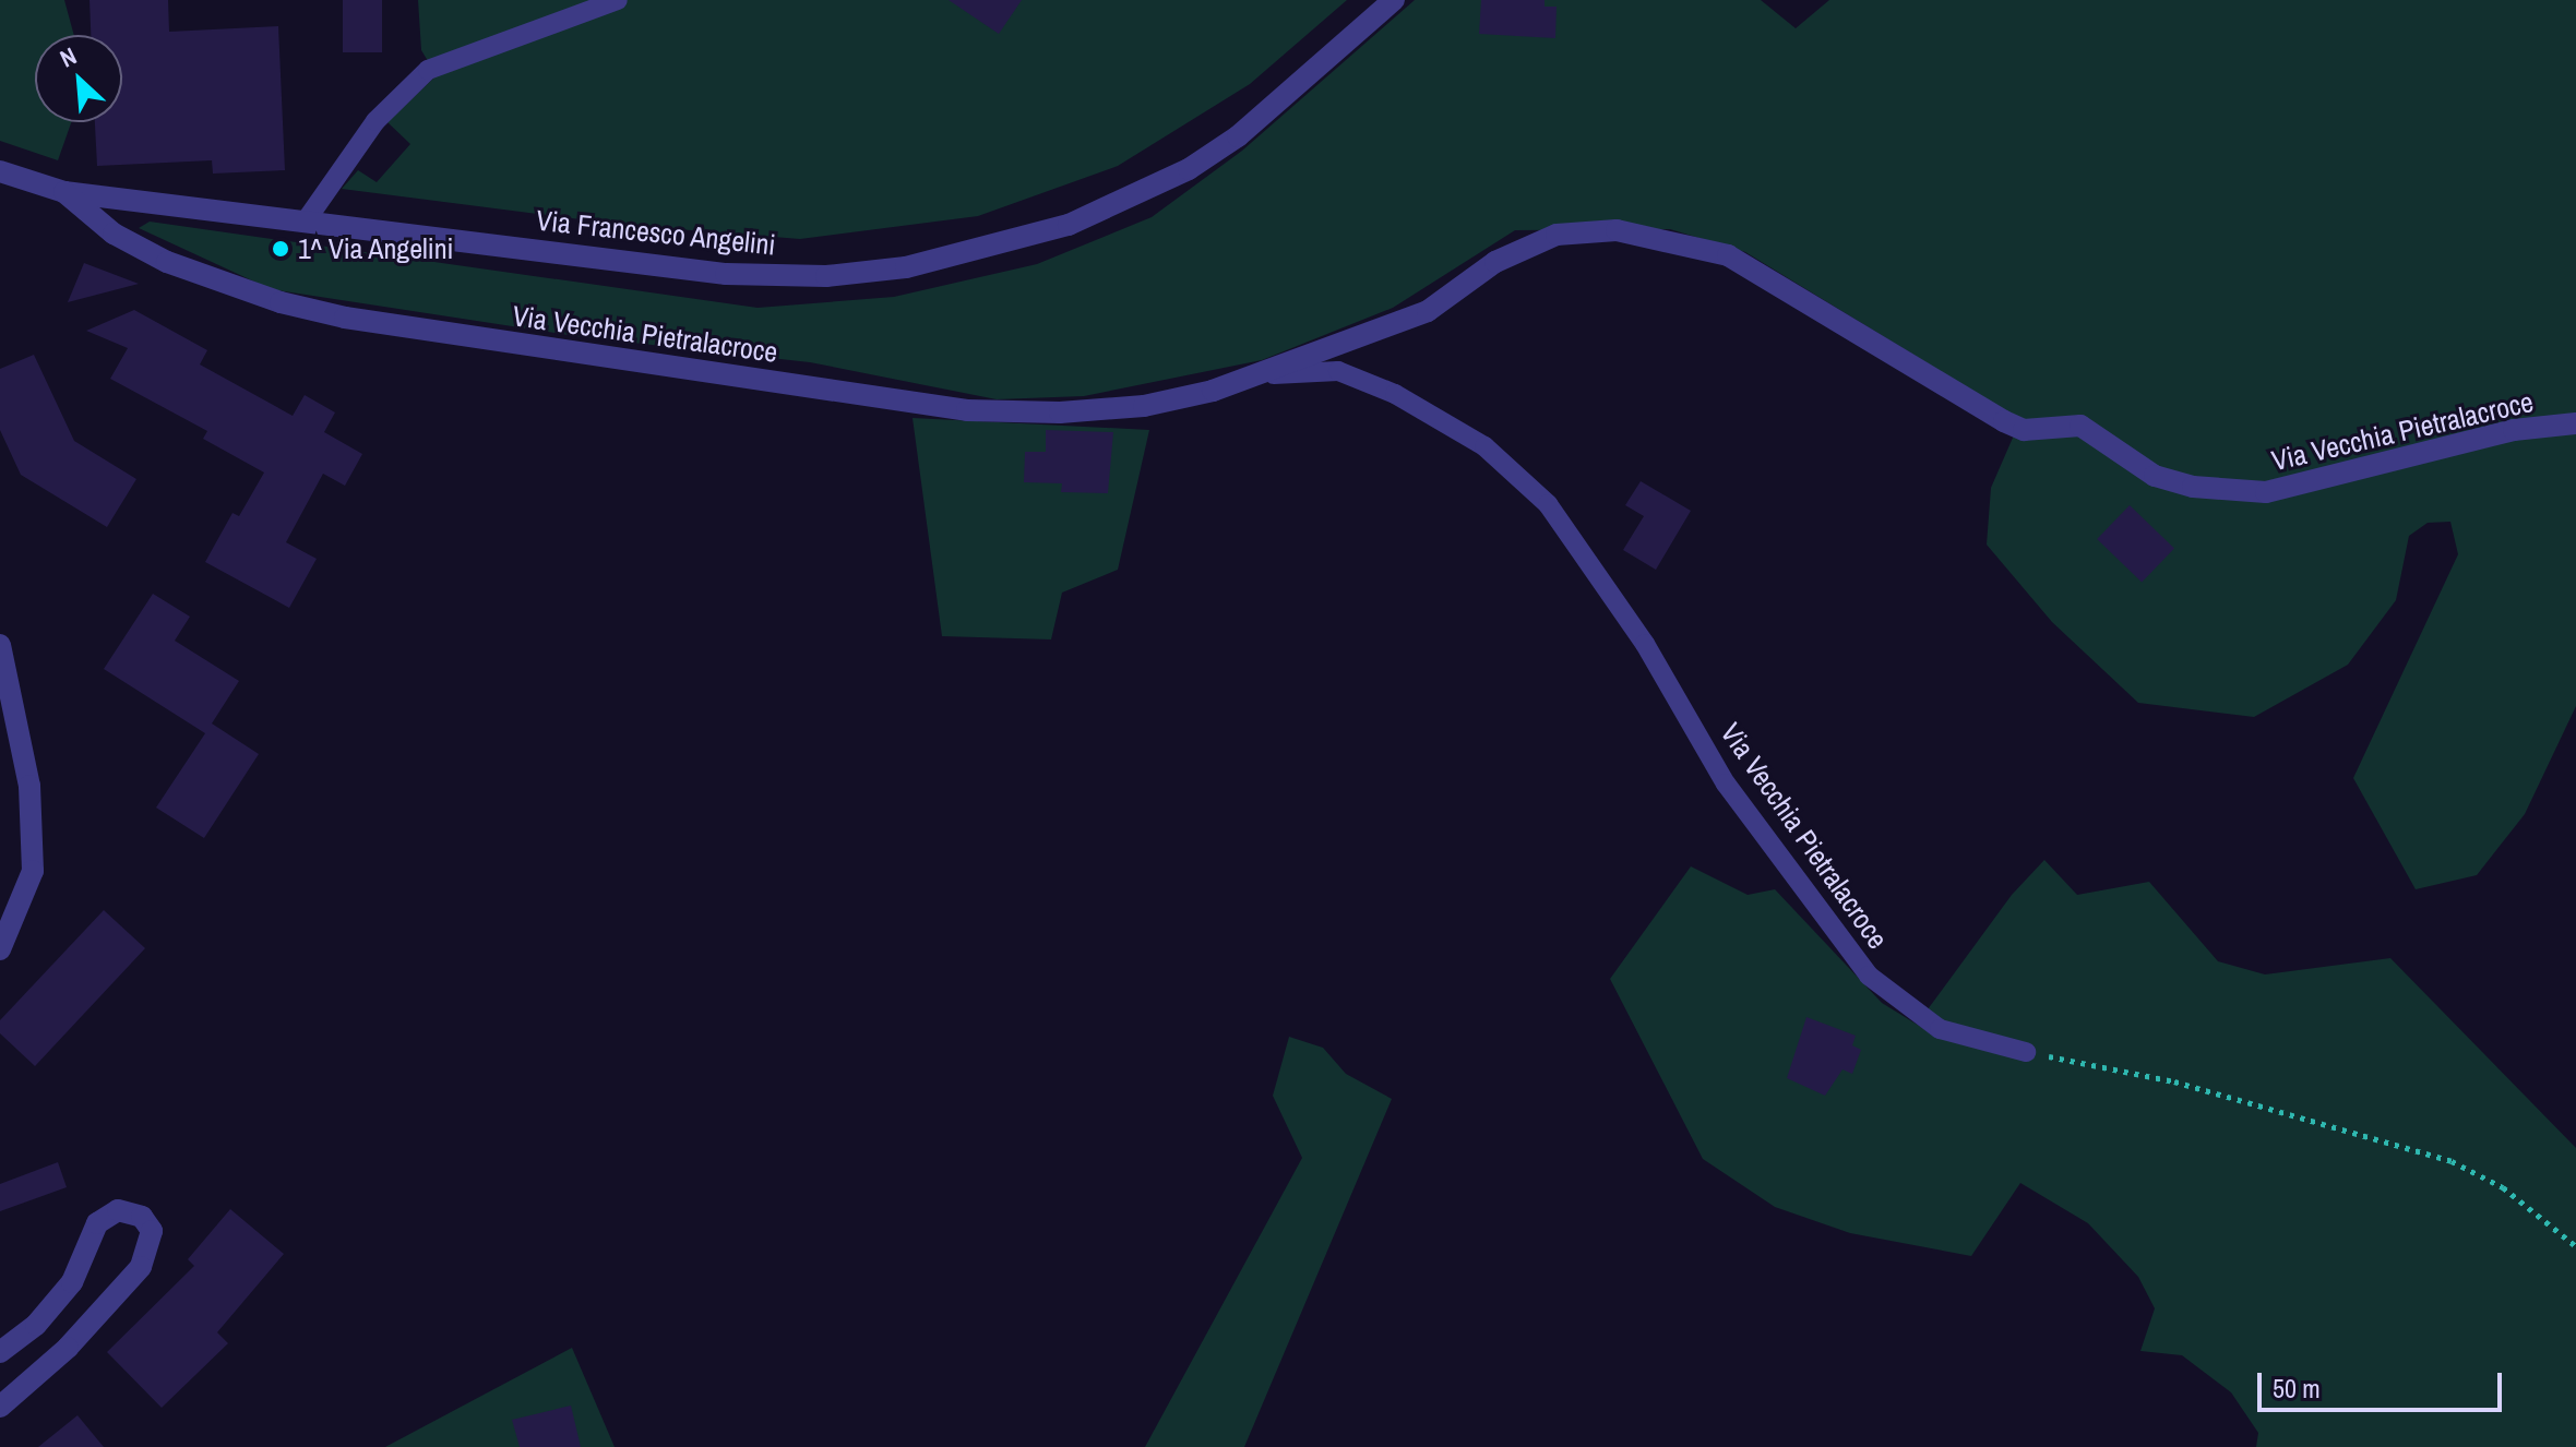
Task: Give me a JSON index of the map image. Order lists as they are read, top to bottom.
{
  "streets": {
    "street": ["Via Francesco Angelini", "Via Vecchia Pietralacroce"]
  },
  "crossings": [
    ["Via Francesco Angelini", "Via Vecchia Pietralacroce"]
  ],
  "places": ["1^ Via Angelini"],
  "scale_bar": "50 m",
  "north": "top left"
}
